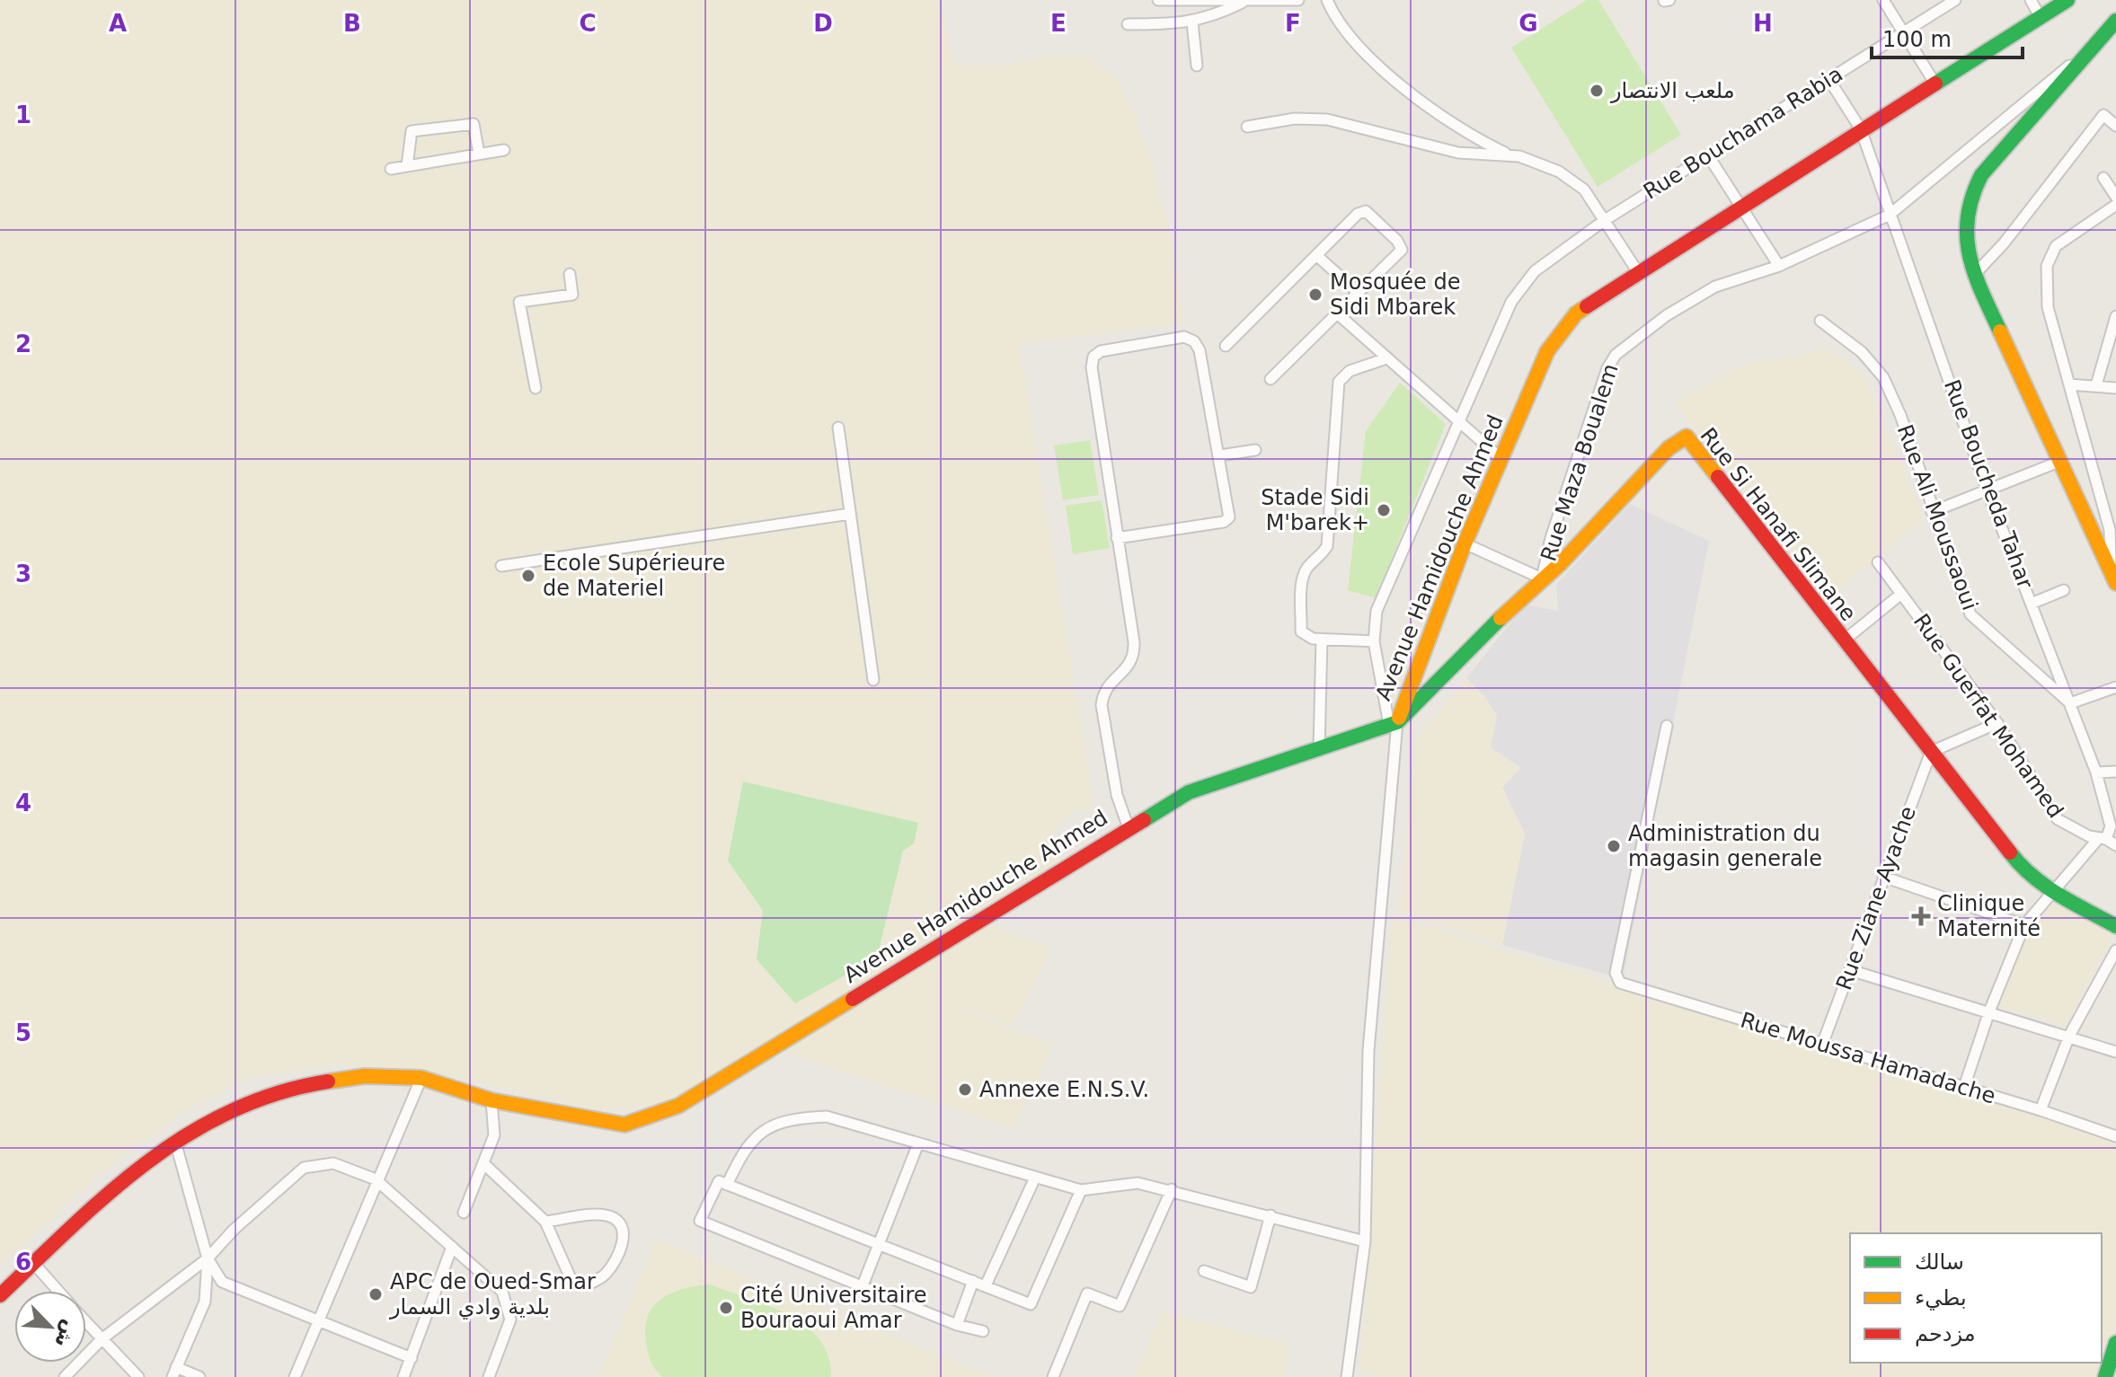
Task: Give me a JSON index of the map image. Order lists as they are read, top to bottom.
{
  "streets": {
    "main road": ["Rue Si Hanafi Slimane", "Avenue Hamidouche Ahmed"],
    "street": [
      "Rue Bouchama Rabia",
      "Rue Maza Boualem",
      "Rue Boucheda Tahar",
      "Rue Ali Moussaoui",
      "Rue Guerfat Mohamed",
      "Rue Ziane Ayache",
      "Rue Moussa Hamadache"
    ]
  },
  "crossings": [
    ["Rue Bouchama Rabia", "Rue Boucheda Tahar"],
    ["Rue Bouchama Rabia", "Rue Si Hanafi Slimane"],
    ["Rue Bouchama Rabia", "Avenue Hamidouche Ahmed"],
    ["Rue Maza Boualem", "Rue Boucheda Tahar"],
    ["Rue Maza Boualem", "Rue Si Hanafi Slimane"],
    ["Rue Boucheda Tahar", "Rue Ali Moussaoui"],
    ["Rue Boucheda Tahar", "Avenue Hamidouche Ahmed"],
    ["Rue Boucheda Tahar", "Rue Guerfat Mohamed"],
    ["Rue Si Hanafi Slimane", "Avenue Hamidouche Ahmed"],
    ["Rue Si Hanafi Slimane", "Rue Ziane Ayache"],
    ["Rue Ziane Ayache", "Rue Moussa Hamadache"]
  ],
  "places": {
    "other": [
      "ملعب الانتصار",
      "Mosquée de Sidi Mbarek",
      "Stade Sidi M'barek+",
      "Ecole Supérieure de Materiel",
      "Administration du magasin generale",
      "Annexe E.N.S.V.",
      "APC de Oued-Smar بلدية وادي السمار",
      "Cité Universitaire Bouraoui Amar"
    ],
    "health": ["Clinique Maternité"]
  },
  "legend": ["سالك", "بطيء", "مزدحم"],
  "scale_bar": "100 m",
  "north": "bottom right",
  "grid": {
    "columns": [
      "A",
      "B",
      "C",
      "D",
      "E",
      "F",
      "G",
      "H"
    ],
    "rows": [
      "1",
      "2",
      "3",
      "4",
      "5",
      "6"
    ]
  }
}
